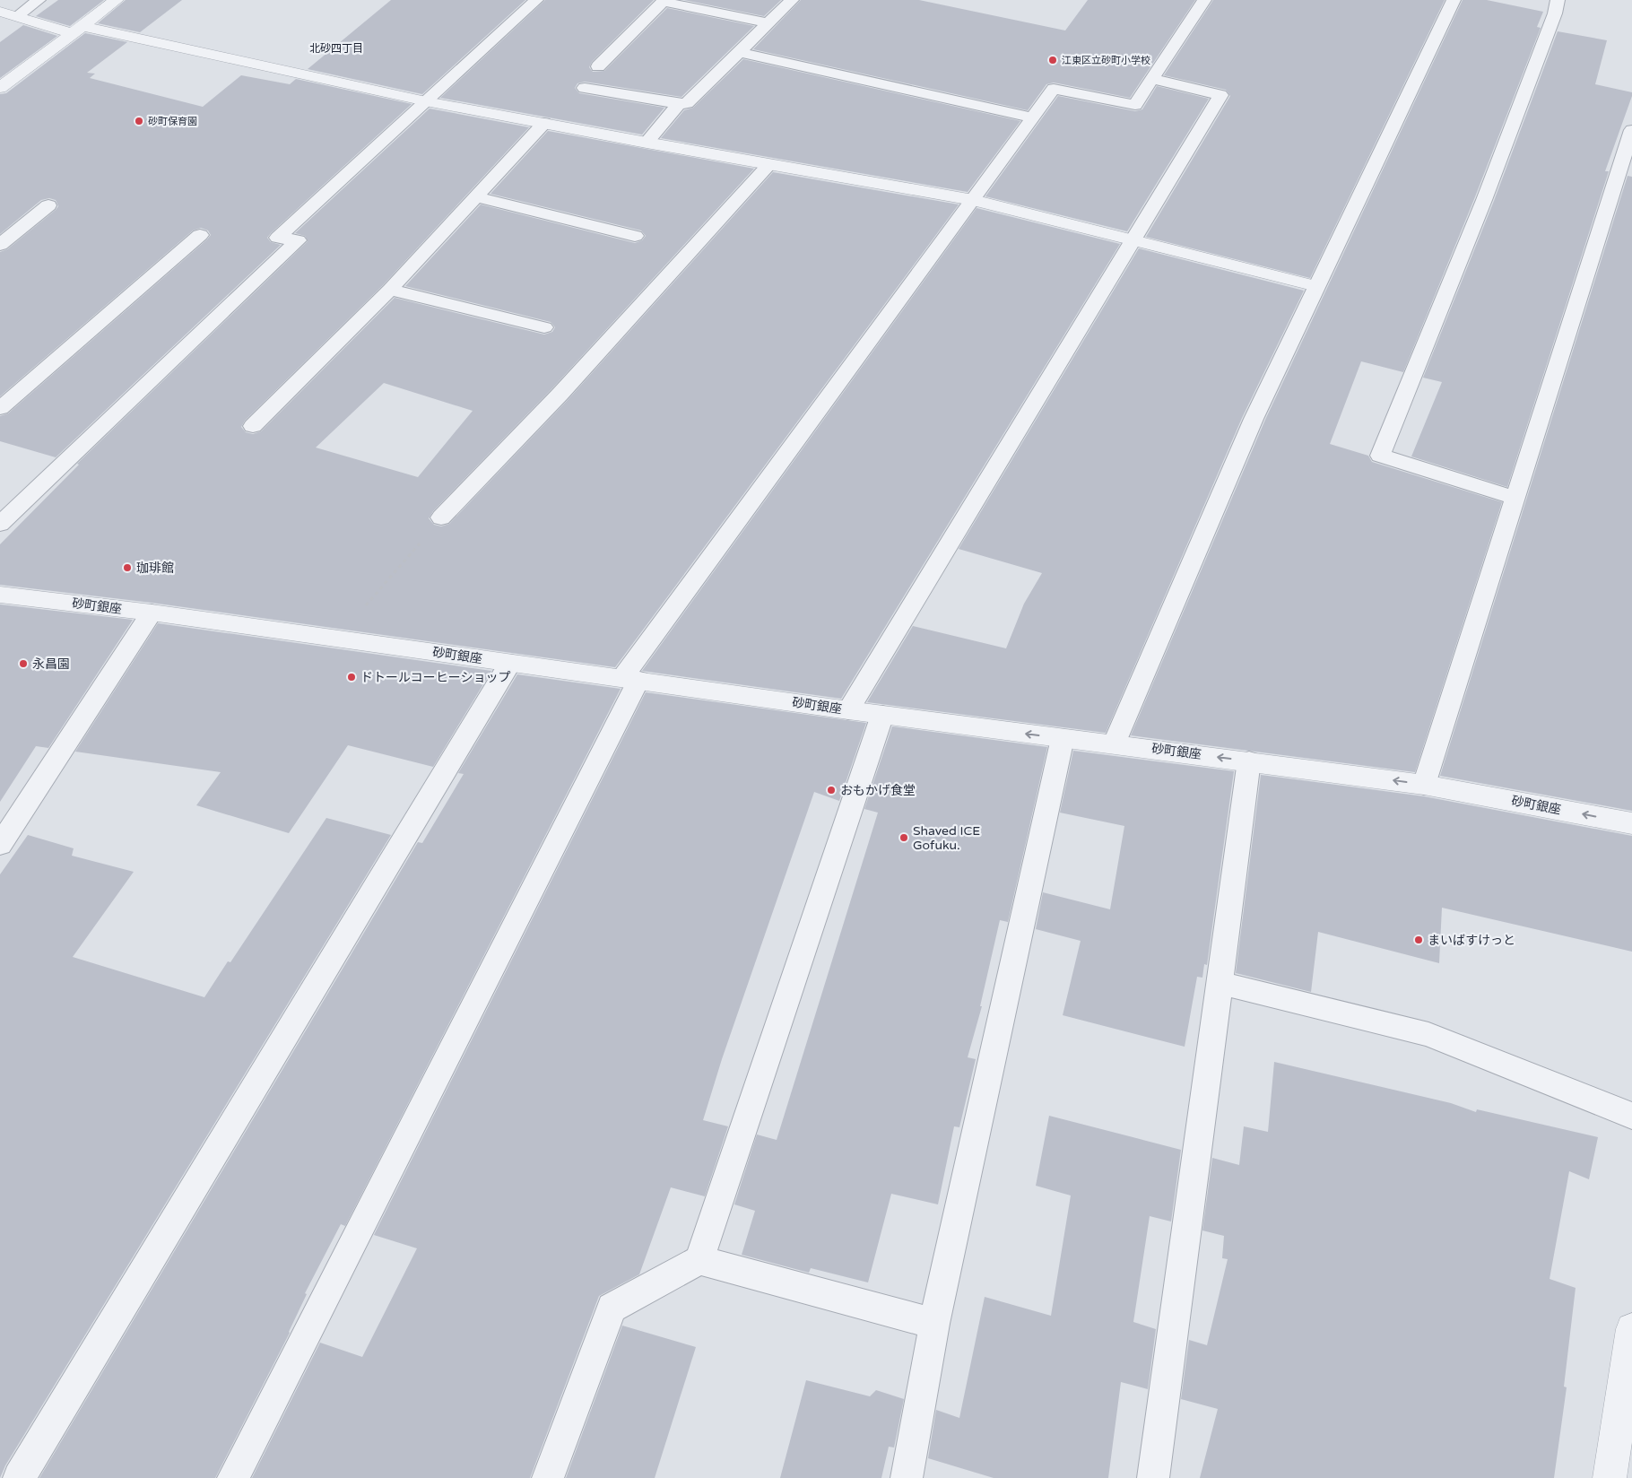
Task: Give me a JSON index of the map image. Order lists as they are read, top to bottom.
{
  "streets": {
    "street": ["砂町銀座"]
  },
  "one_way": ["砂町銀座"],
  "districts": ["北砂四丁目"],
  "places": [
    "江東区立砂町小学校",
    "砂町保育園",
    "珈琲館",
    "永昌園",
    "ドトールコーヒーショップ",
    "おもかげ食堂",
    "Shaved ICE Gofuku.",
    "まいばすけっと"
  ]
}
